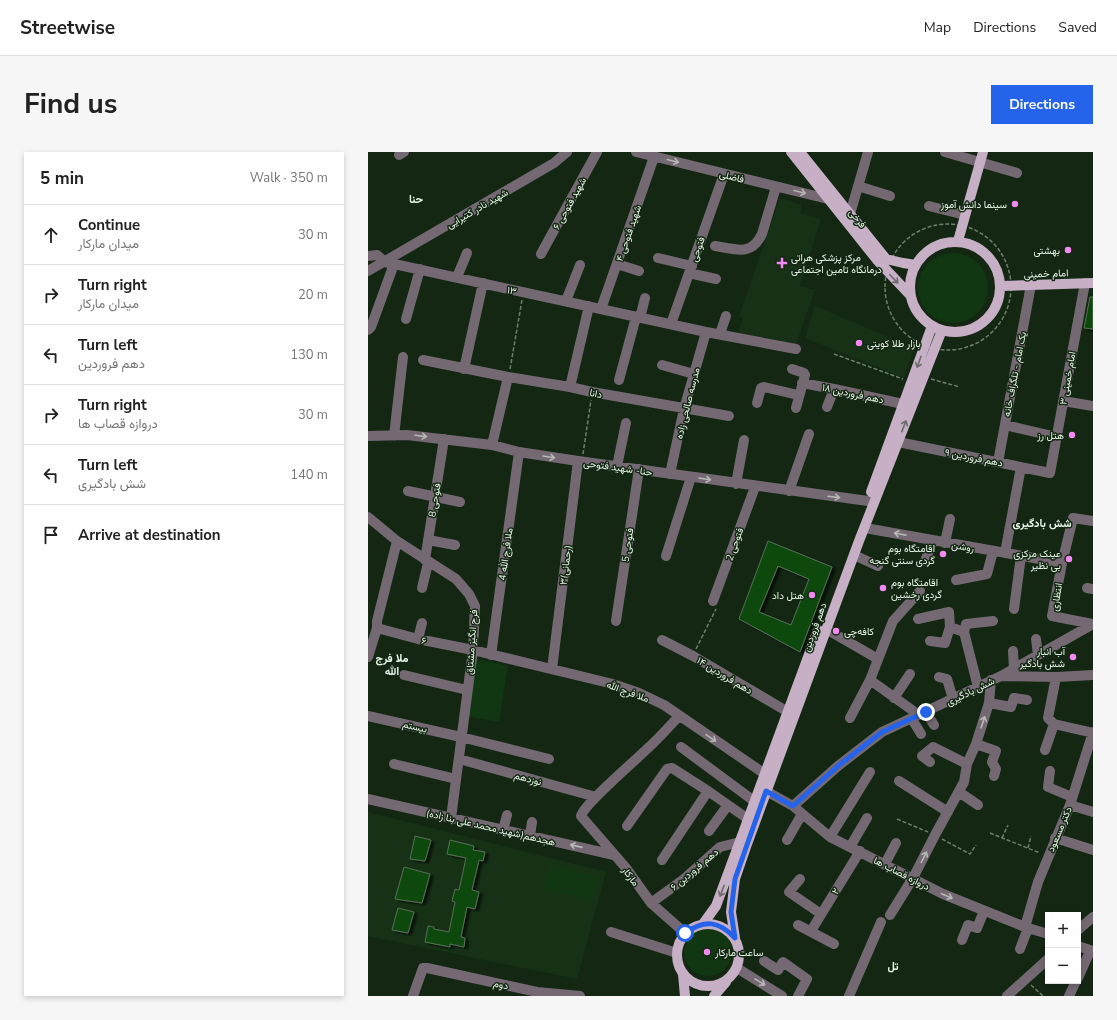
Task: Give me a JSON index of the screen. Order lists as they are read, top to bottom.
{
  "streets": {
    "main road": ["فرخی", "امام خمینی", "دهم فروردین"],
    "street": [
      "فاضلی",
      "شهید فتوحی ۶",
      "شهید نادر کتیرایی",
      "شهید فتوحی ۴",
      "فتوحی",
      "۱۳",
      "یک امام - تلگراف خانه",
      "امام خمینی ۳",
      "دانا",
      "دهم فروردین ۱۸",
      "مدرسه صالحی زاده",
      "دهم فروردین ۹",
      "حنا- شهید فتوحی",
      "فتوحی 8",
      "فتوحی 2",
      "فتوحی 5",
      "روشن",
      "4 ملا فرج الله",
      "۳(رحمانی)",
      "انتظاری",
      "۶",
      "فرح انگیز مشتاق",
      "دهم فروردین ۱۴",
      "ملا فرج الله",
      "شش بادگیری",
      "بیستم",
      "نوزدهم",
      "هجدهم(شهید محمد علی بنا زاده)",
      "دکتر مسعود",
      "دهم فروردین ۶",
      "دروازه قصاب ها",
      "مارکار",
      "۲",
      "دوم"
    ]
  },
  "crossings": [
    ["فاضلی", "فرخی"],
    ["فاضلی", "شهید فتوحی ۴"],
    ["فاضلی", "فتوحی"],
    ["شهید نادر کتیرایی", "۱۳"],
    ["فرخی", "امام خمینی"],
    ["فرخی", "دهم فروردین"],
    ["شهید فتوحی ۴", "۱۳"],
    ["فتوحی", "۱۳"],
    ["امام خمینی", "یک امام - تلگراف خانه"],
    ["امام خمینی", "امام خمینی ۳"],
    ["امام خمینی", "دهم فروردین"],
    ["۱۳", "مدرسه صالحی زاده"],
    ["یک امام - تلگراف خانه", "دهم فروردین ۹"],
    ["امام خمینی ۳", "دهم فروردین ۹"],
    ["دانا", "مدرسه صالحی زاده"],
    ["دهم فروردین ۱۸", "دهم فروردین"],
    ["مدرسه صالحی زاده", "حنا- شهید فتوحی"],
    ["دهم فروردین ۹", "دهم فروردین"],
    ["حنا- شهید فتوحی", "فتوحی 8"],
    ["حنا- شهید فتوحی", "فتوحی 2"],
    ["حنا- شهید فتوحی", "فتوحی 5"],
    ["حنا- شهید فتوحی", "4 ملا فرج الله"],
    ["حنا- شهید فتوحی", "۳(رحمانی)"],
    ["حنا- شهید فتوحی", "دهم فروردین"],
    ["فتوحی 8", "فرح انگیز مشتاق"],
    ["روشن", "انتظاری"],
    ["روشن", "دهم فروردین"],
    ["4 ملا فرج الله", "ملا فرج الله"],
    ["۳(رحمانی)", "ملا فرج الله"],
    ["انتظاری", "شش بادگیری"],
    ["دهم فروردین", "دهم فروردین ۱۴"],
    ["دهم فروردین", "ملا فرج الله"],
    ["دهم فروردین", "دهم فروردین ۶"],
    ["دهم فروردین", "دروازه قصاب ها"],
    ["دهم فروردین", "مارکار"],
    ["۶", "فرح انگیز مشتاق"],
    ["۶", "ملا فرج الله"],
    ["فرح انگیز مشتاق", "ملا فرج الله"],
    ["فرح انگیز مشتاق", "بیستم"],
    ["فرح انگیز مشتاق", "نوزدهم"],
    ["فرح انگیز مشتاق", "هجدهم(شهید محمد علی بنا زاده)"],
    ["شش بادگیری", "دروازه قصاب ها"],
    ["نوزدهم", "مارکار"],
    ["هجدهم(شهید محمد علی بنا زاده)", "مارکار"],
    ["دکتر مسعود", "دروازه قصاب ها"],
    ["دهم فروردین ۶", "مارکار"],
    ["دروازه قصاب ها", "۲"]
  ],
  "one_way": ["فاضلی", "حنا- شهید فتوحی"],
  "districts": [
    "حنا",
    "شش بادگیری",
    "ملا فرج الله",
    "تل"
  ],
  "places": {
    "other": [
      "سینما دانش آموز",
      "بهشتی",
      "بازار طلا کویتی",
      "هتل رز",
      "اقامتگاه بوم گردی سنتی گنجه",
      "عینک مرکزی بی نظیر",
      "اقامتگاه بوم گردی رخشین",
      "هتل داد",
      "کافه‌چی",
      "آب انبار شش بادگیر",
      "ساعت مارکار"
    ],
    "health": ["مرکز پزشکی هراتی درمانگاه تامین اجتماعی"]
  },
  "page": {
    "header": "Streetwise",
    "nav": ["Map", "Directions", "Saved"],
    "title": "Find us",
    "buttons": "Directions",
    "heading": ["5 min", "Walk · 350 m"],
    "list": [
      ["Continue", "میدان مارکار", "30 m"],
      ["Turn right", "میدان مارکار", "20 m"],
      ["Turn left", "دهم فروردین", "130 m"],
      ["Turn right", "دروازه قصاب ها", "30 m"],
      ["Turn left", "شش بادگیری", "140 m"],
      "Arrive at destination"
    ],
    "map_buttons": ["+", "−"]
  }
}
